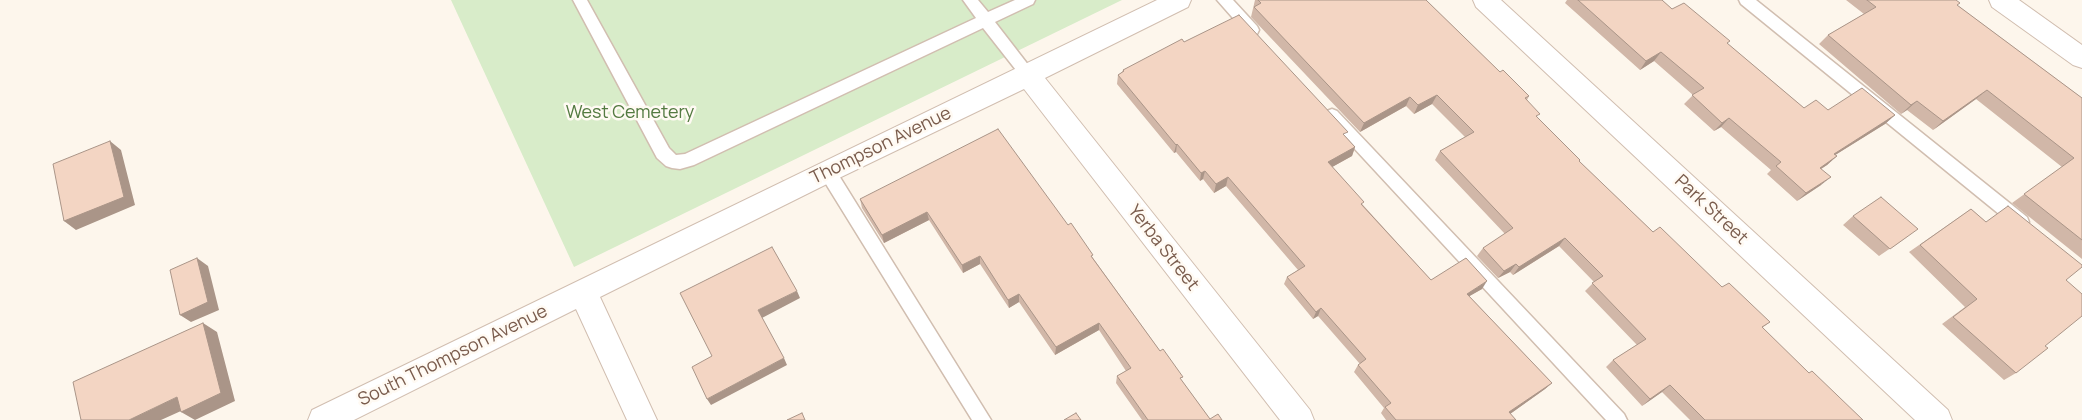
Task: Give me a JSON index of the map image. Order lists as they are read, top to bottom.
{
  "streets": {
    "street": [
      "Thompson Avenue",
      "Park Street",
      "Yerba Street",
      "South Thompson Avenue"
    ]
  },
  "crossings": [
    ["Thompson Avenue", "Yerba Street"],
    ["Thompson Avenue", "South Thompson Avenue"]
  ],
  "parks": ["West Cemetery"]
}
